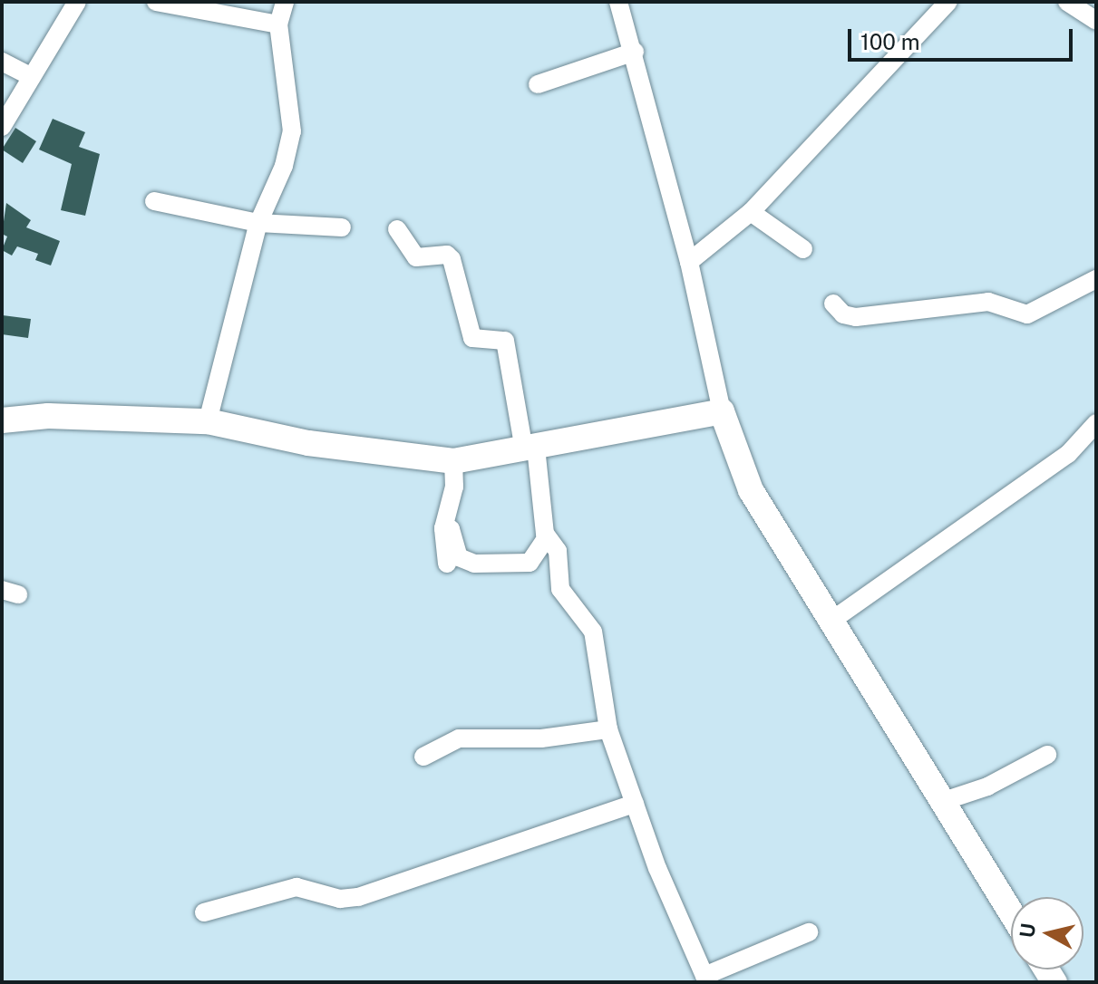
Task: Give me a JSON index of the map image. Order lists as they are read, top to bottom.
{
  "scale_bar": "100 m",
  "north": "left"
}
